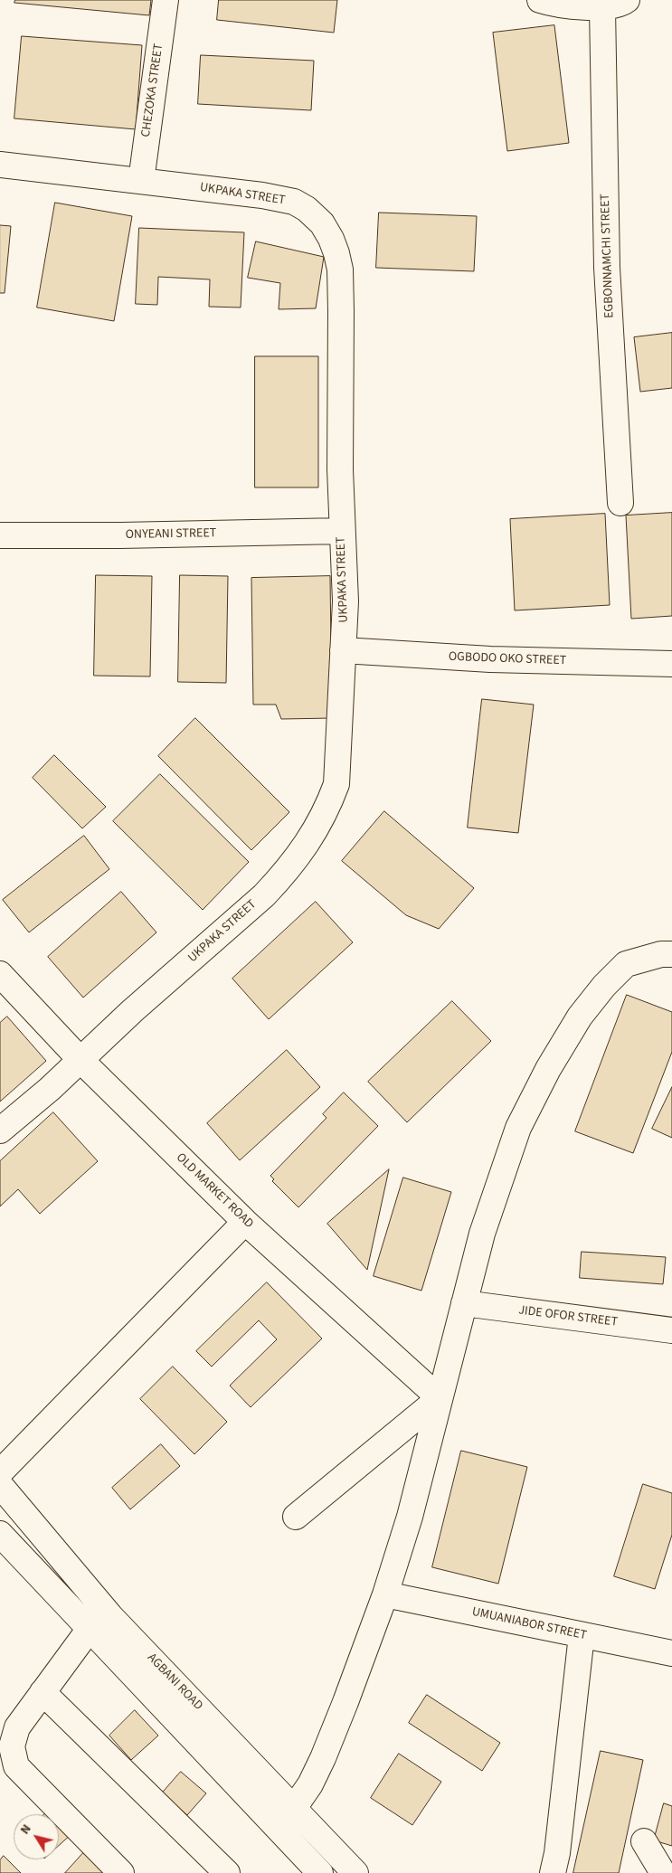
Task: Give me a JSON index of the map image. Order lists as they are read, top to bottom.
{
  "streets": {
    "street": [
      "CHEZOKA STREET",
      "UKPAKA STREET",
      "EGBONNAMCHI STREET",
      "ONYEANI STREET",
      "OGBODO OKO STREET",
      "OLD MARKET ROAD",
      "JIDE OFOR STREET",
      "UMUANIABOR STREET",
      "AGBANI ROAD"
    ]
  },
  "crossings": [
    ["CHEZOKA STREET", "UKPAKA STREET"],
    ["UKPAKA STREET", "ONYEANI STREET"],
    ["UKPAKA STREET", "OGBODO OKO STREET"],
    ["UKPAKA STREET", "OLD MARKET ROAD"]
  ],
  "north": "top left"
}
